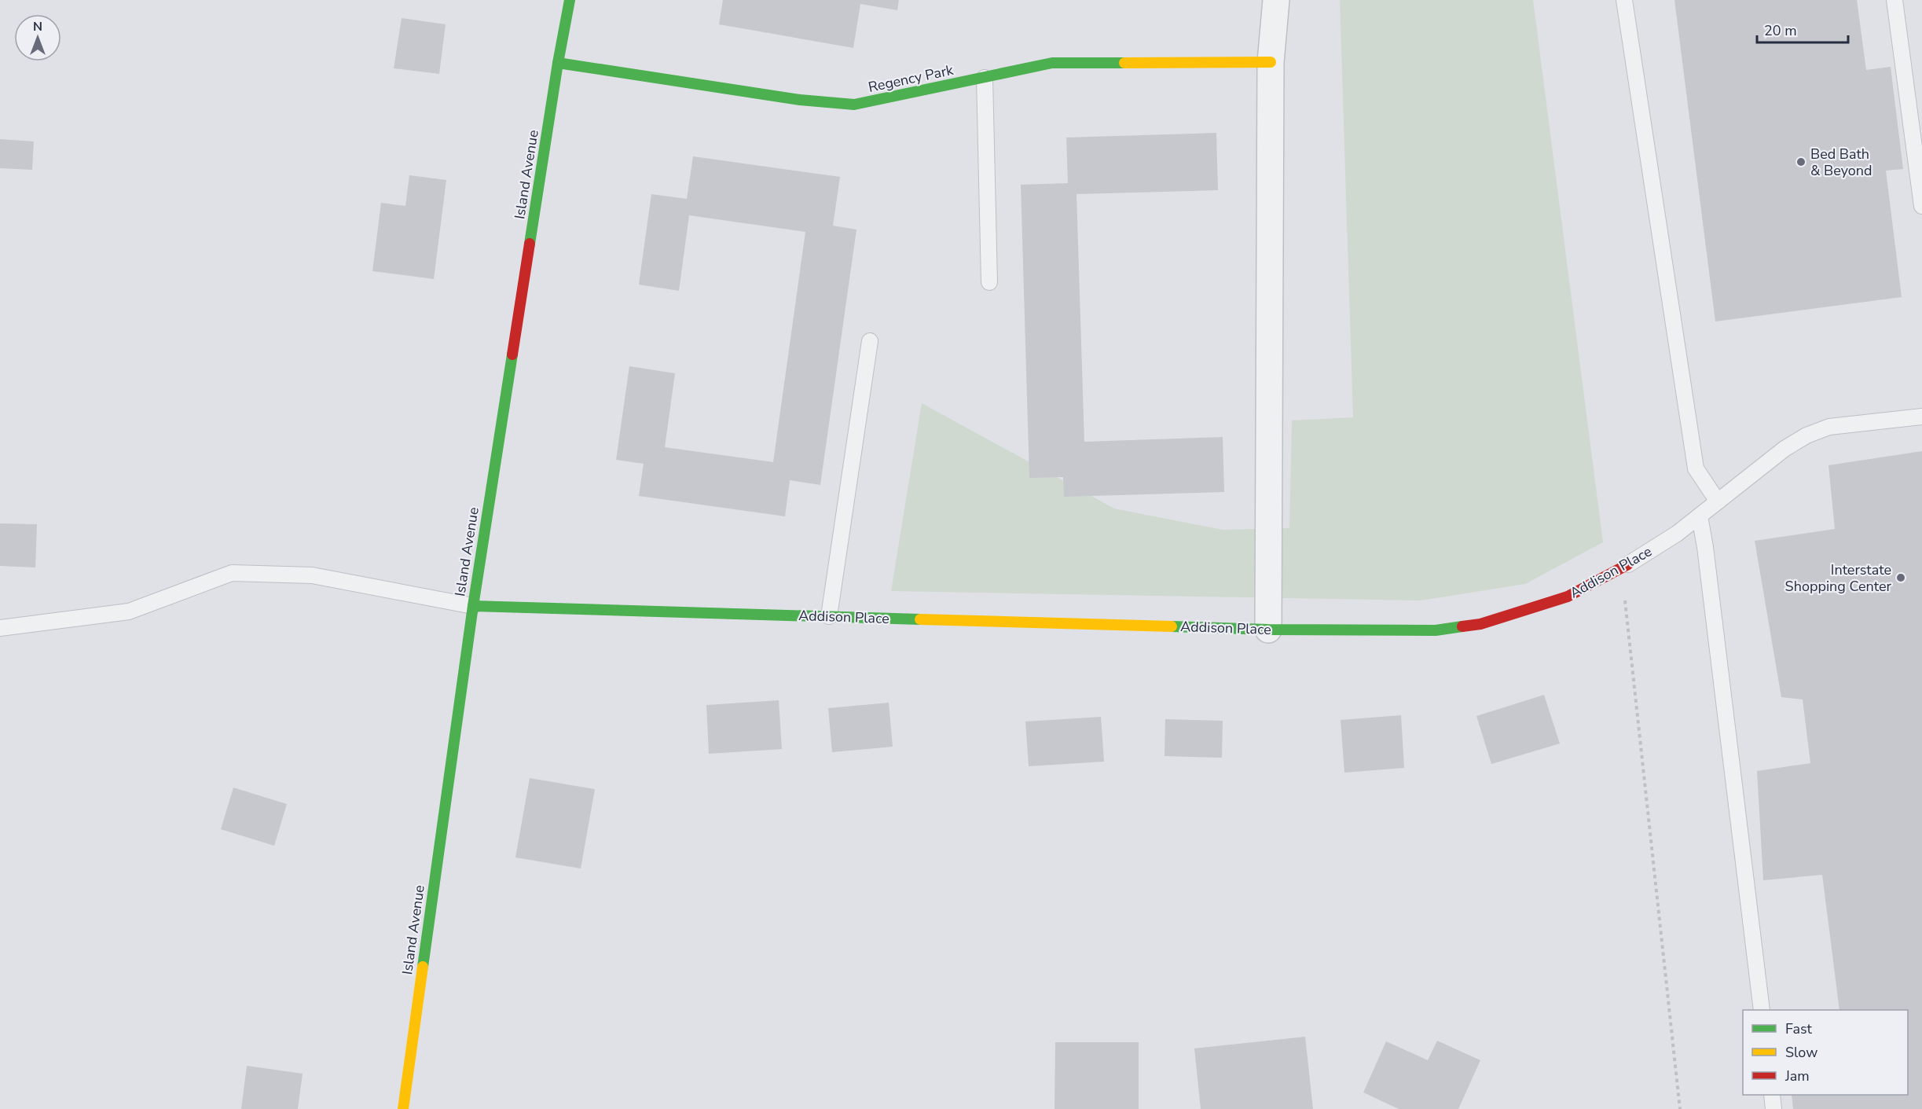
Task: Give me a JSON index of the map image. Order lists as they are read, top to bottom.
{
  "streets": {
    "street": ["Regency Park", "Island Avenue", "Addison Place"]
  },
  "crossings": [
    ["Regency Park", "Island Avenue"],
    ["Island Avenue", "Addison Place"]
  ],
  "places": ["Bed Bath & Beyond", "Interstate Shopping Center"],
  "legend": ["Fast", "Slow", "Jam"],
  "scale_bar": "20 m",
  "north": "top"
}
